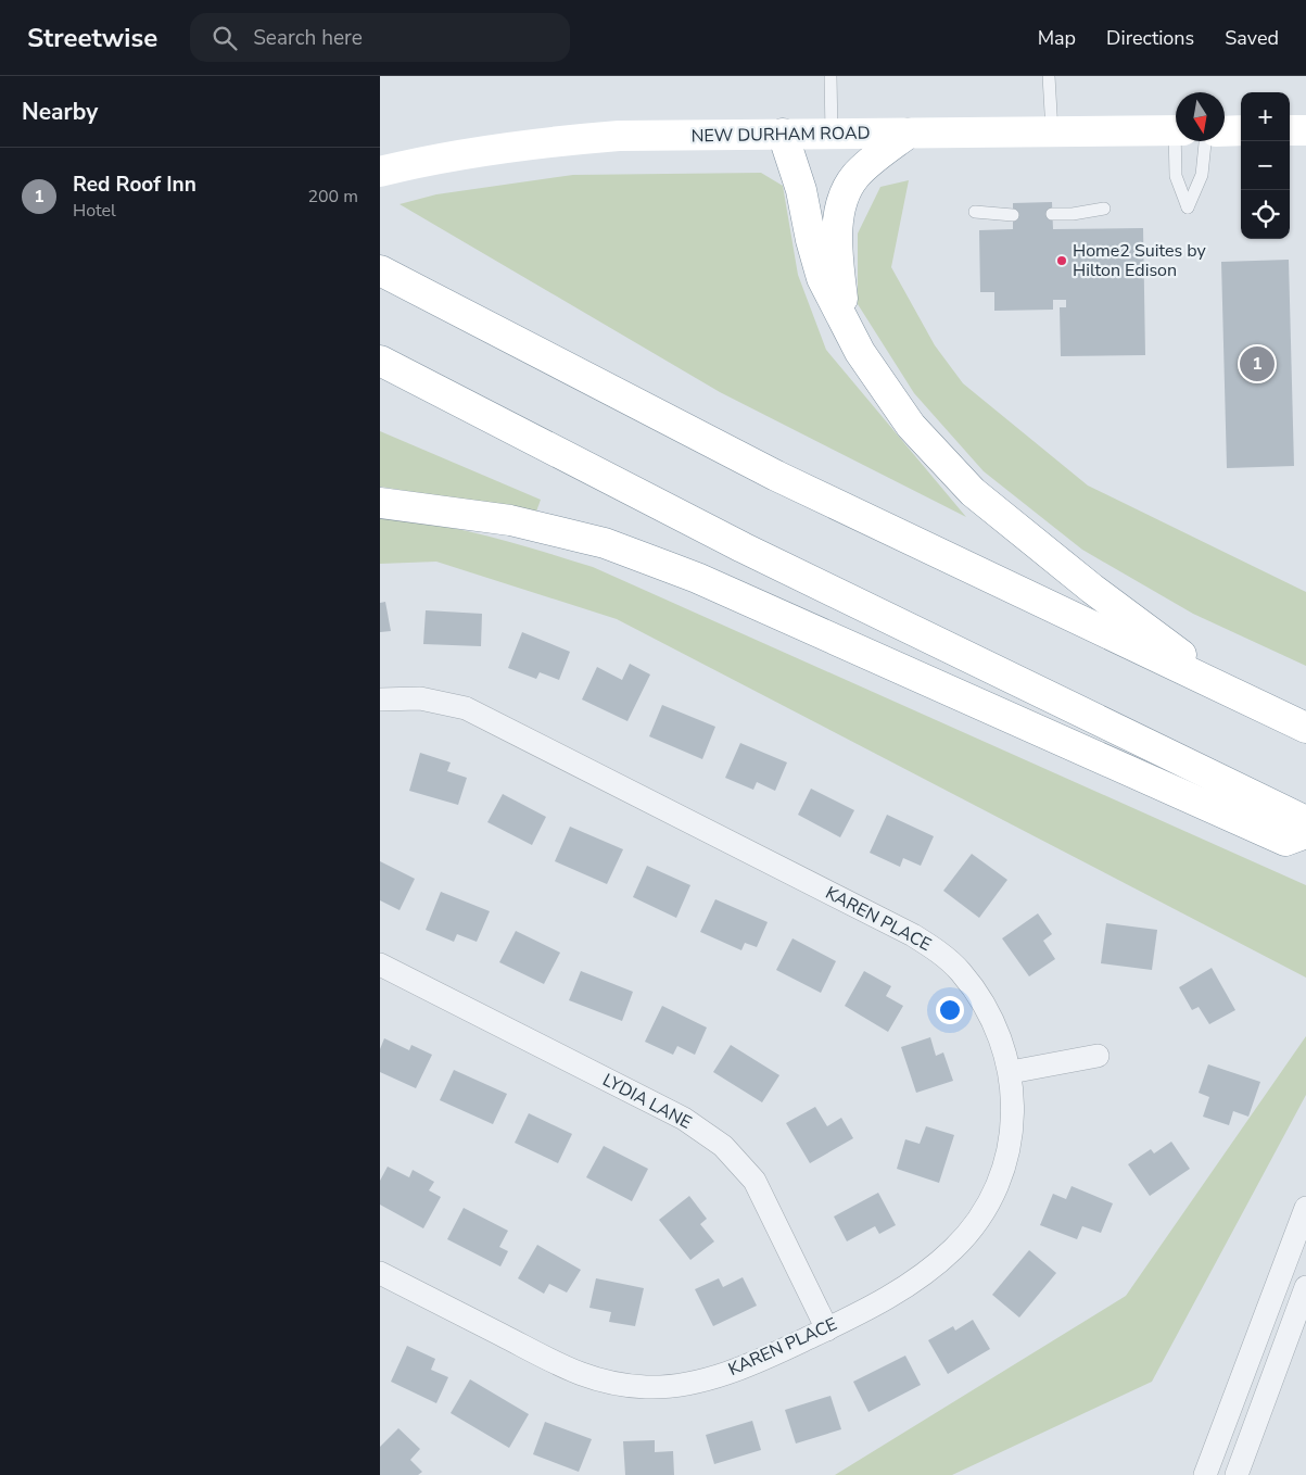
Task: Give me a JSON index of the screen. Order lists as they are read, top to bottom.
{
  "streets": {
    "main road": ["NEW DURHAM ROAD"],
    "street": ["KAREN PLACE", "LYDIA LANE"]
  },
  "crossings": [
    ["KAREN PLACE", "LYDIA LANE"]
  ],
  "places": ["Home2 Suites by Hilton Edison"],
  "north": "bottom",
  "page": {
    "header": "Streetwise",
    "search": "Search here",
    "nav": ["Map", "Directions", "Saved"],
    "heading": "Nearby",
    "map_buttons": ["+", "−"],
    "list": [
      {
        "mark": "1",
        "name": "Red Roof Inn",
        "note": "Hotel",
        "value": "200 m"
      }
    ],
    "pins": "1"
  }
}
